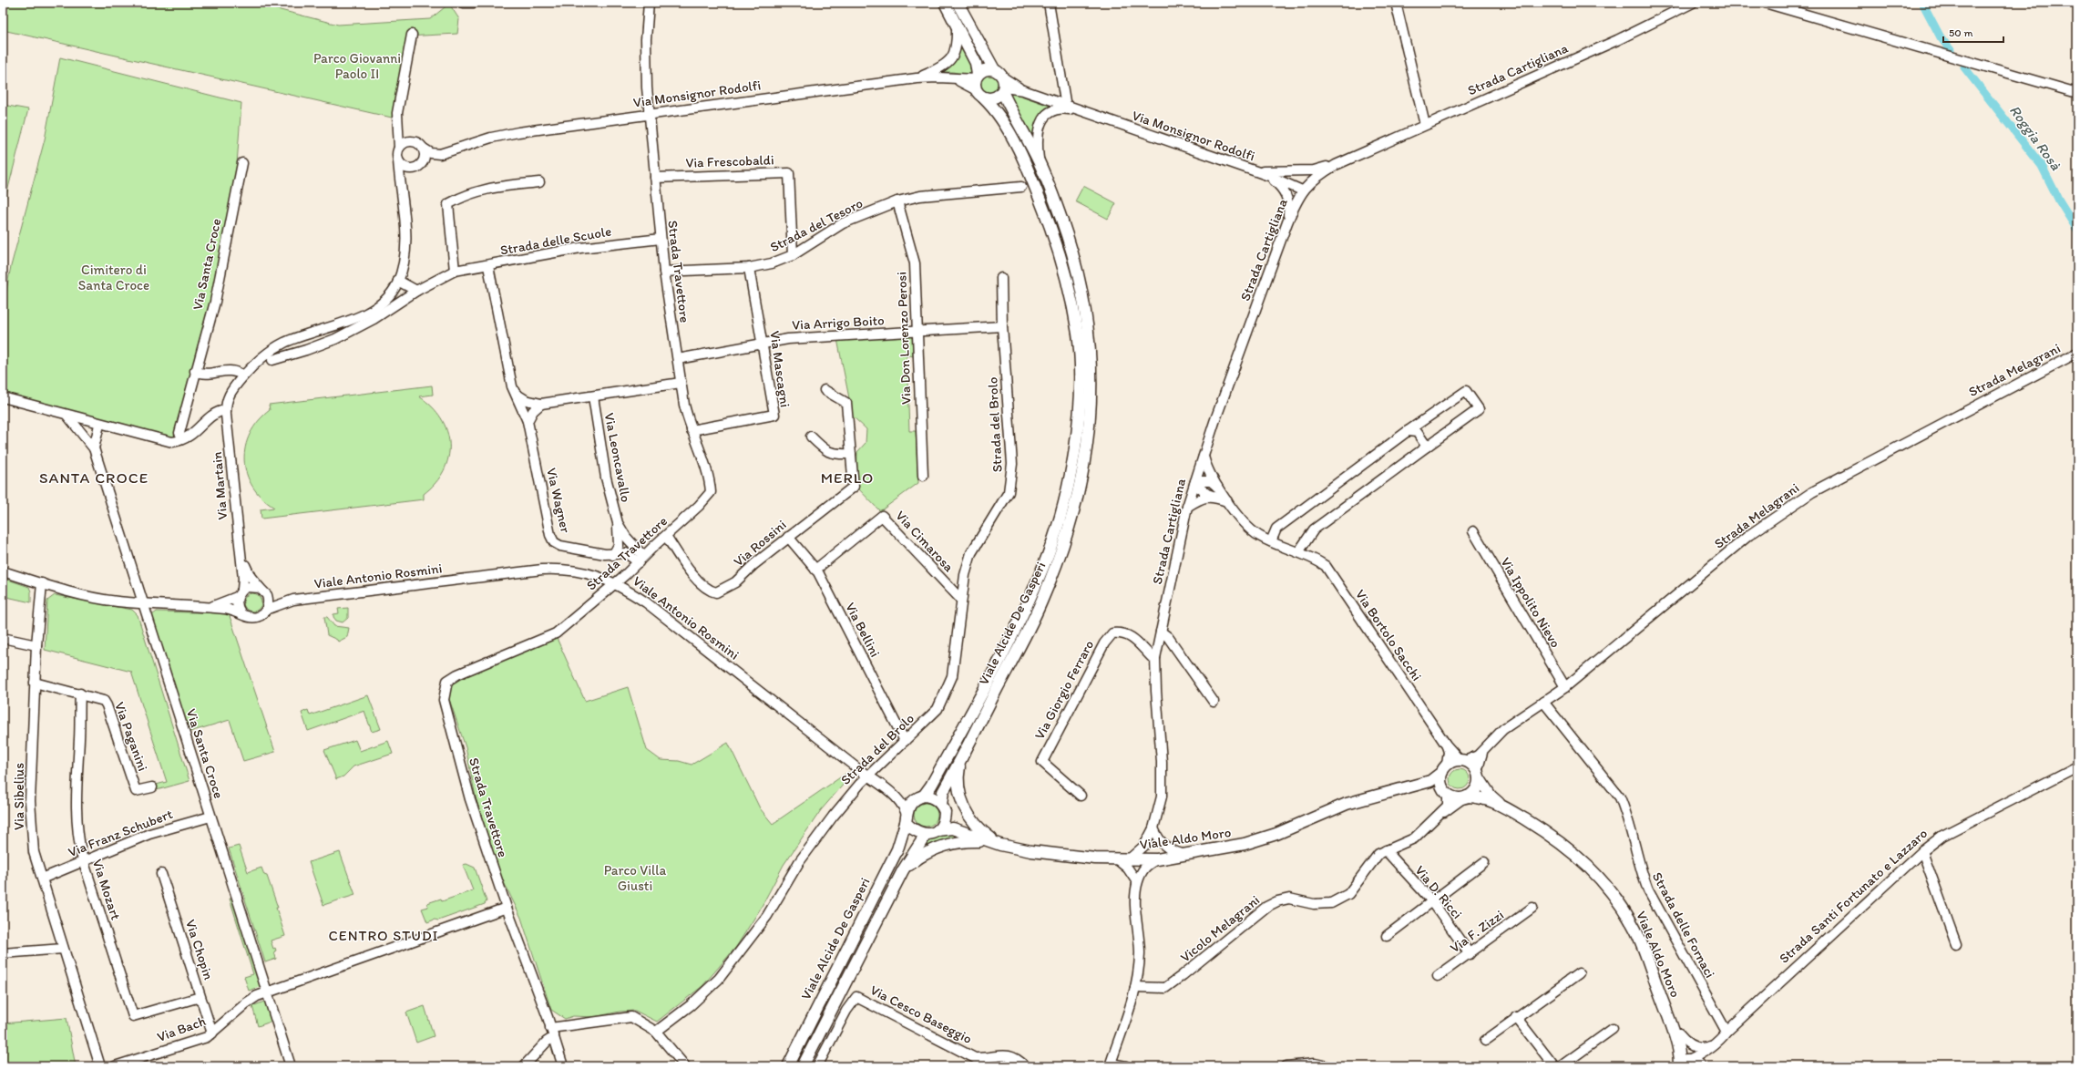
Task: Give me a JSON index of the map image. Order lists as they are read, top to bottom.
{
  "streets": {
    "main road": ["Viale Alcide De Gasperi", "Viale Aldo Moro"],
    "street": [
      "Strada Cartigliana",
      "Via Monsignor Rodolfi",
      "Via Frescobaldi",
      "Strada del Tesoro",
      "Strada delle Scuole",
      "Via Santa Croce",
      "Strada Travettore",
      "Via Arrigo Boito",
      "Via Don Lorenzo Perosi",
      "Via Mascagni",
      "Strada Melagrani",
      "Strada del Brolo",
      "Via Leoncavallo",
      "Via Martain",
      "Via Wagner",
      "Via Cimarosa",
      "Via Rossini",
      "Viale Antonio Rosmini",
      "Via Ippolito Nievo",
      "Via Bellini",
      "Via Bortolo Sacchi",
      "Via Giorgio Ferraro",
      "Via Paganini",
      "Via Sibelius",
      "Via Franz Schubert",
      "Via Mozart",
      "Via D. Ricci",
      "Strada Santi Fortunato e Lazzaro",
      "Strada delle Fornaci",
      "Vicolo Melagrani",
      "Via F. Zizzi",
      "Via Chopin",
      "Via Cesco Baseggio",
      "Via Bach"
    ]
  },
  "crossings": [
    ["Strada Cartigliana", "Via Monsignor Rodolfi"],
    ["Strada Cartigliana", "Via Bortolo Sacchi"],
    ["Strada Cartigliana", "Via Giorgio Ferraro"],
    ["Strada Cartigliana", "Viale Aldo Moro"],
    ["Via Monsignor Rodolfi", "Strada Travettore"],
    ["Via Monsignor Rodolfi", "Viale Alcide De Gasperi"],
    ["Via Frescobaldi", "Strada del Tesoro"],
    ["Via Frescobaldi", "Strada Travettore"],
    ["Strada del Tesoro", "Strada Travettore"],
    ["Strada del Tesoro", "Via Don Lorenzo Perosi"],
    ["Strada del Tesoro", "Via Mascagni"],
    ["Strada delle Scuole", "Strada Travettore"],
    ["Strada delle Scuole", "Via Wagner"],
    ["Via Santa Croce", "Viale Antonio Rosmini"],
    ["Via Santa Croce", "Via Franz Schubert"],
    ["Via Santa Croce", "Via Bach"],
    ["Strada Travettore", "Via Arrigo Boito"],
    ["Strada Travettore", "Via Mascagni"],
    ["Strada Travettore", "Via Leoncavallo"],
    ["Strada Travettore", "Via Wagner"],
    ["Strada Travettore", "Via Rossini"],
    ["Strada Travettore", "Viale Antonio Rosmini"],
    ["Strada Travettore", "Via Bach"],
    ["Via Arrigo Boito", "Via Don Lorenzo Perosi"],
    ["Via Arrigo Boito", "Via Mascagni"],
    ["Via Arrigo Boito", "Strada del Brolo"],
    ["Strada Melagrani", "Via Ippolito Nievo"],
    ["Strada Melagrani", "Via Bortolo Sacchi"],
    ["Strada Melagrani", "Viale Aldo Moro"],
    ["Strada Melagrani", "Strada delle Fornaci"],
    ["Strada Melagrani", "Vicolo Melagrani"],
    ["Strada del Brolo", "Via Cimarosa"],
    ["Strada del Brolo", "Viale Antonio Rosmini"],
    ["Strada del Brolo", "Via Bellini"],
    ["Via Leoncavallo", "Via Wagner"],
    ["Via Martain", "Viale Antonio Rosmini"],
    ["Via Cimarosa", "Via Bellini"],
    ["Via Rossini", "Via Bellini"],
    ["Viale Antonio Rosmini", "Viale Alcide De Gasperi"],
    ["Viale Antonio Rosmini", "Via Sibelius"],
    ["Viale Antonio Rosmini", "Viale Aldo Moro"],
    ["Viale Alcide De Gasperi", "Viale Aldo Moro"],
    ["Via Bortolo Sacchi", "Viale Aldo Moro"],
    ["Via Bortolo Sacchi", "Vicolo Melagrani"],
    ["Via Paganini", "Via Sibelius"],
    ["Via Paganini", "Via Mozart"],
    ["Via Sibelius", "Via Franz Schubert"],
    ["Via Franz Schubert", "Via Mozart"],
    ["Viale Aldo Moro", "Strada Santi Fortunato e Lazzaro"],
    ["Viale Aldo Moro", "Vicolo Melagrani"],
    ["Via Mozart", "Via Chopin"],
    ["Via D. Ricci", "Vicolo Melagrani"],
    ["Via D. Ricci", "Via F. Zizzi"],
    ["Strada Santi Fortunato e Lazzaro", "Strada delle Fornaci"],
    ["Via Chopin", "Via Bach"]
  ],
  "districts": ["SANTA CROCE", "MERLO", "CENTRO STUDI"],
  "water": ["Roggia Rosà"],
  "parks": ["Parco Giovanni Paolo II", "Cimitero di Santa Croce", "Parco Villa Giusti"],
  "scale_bar": "50 m"
}
